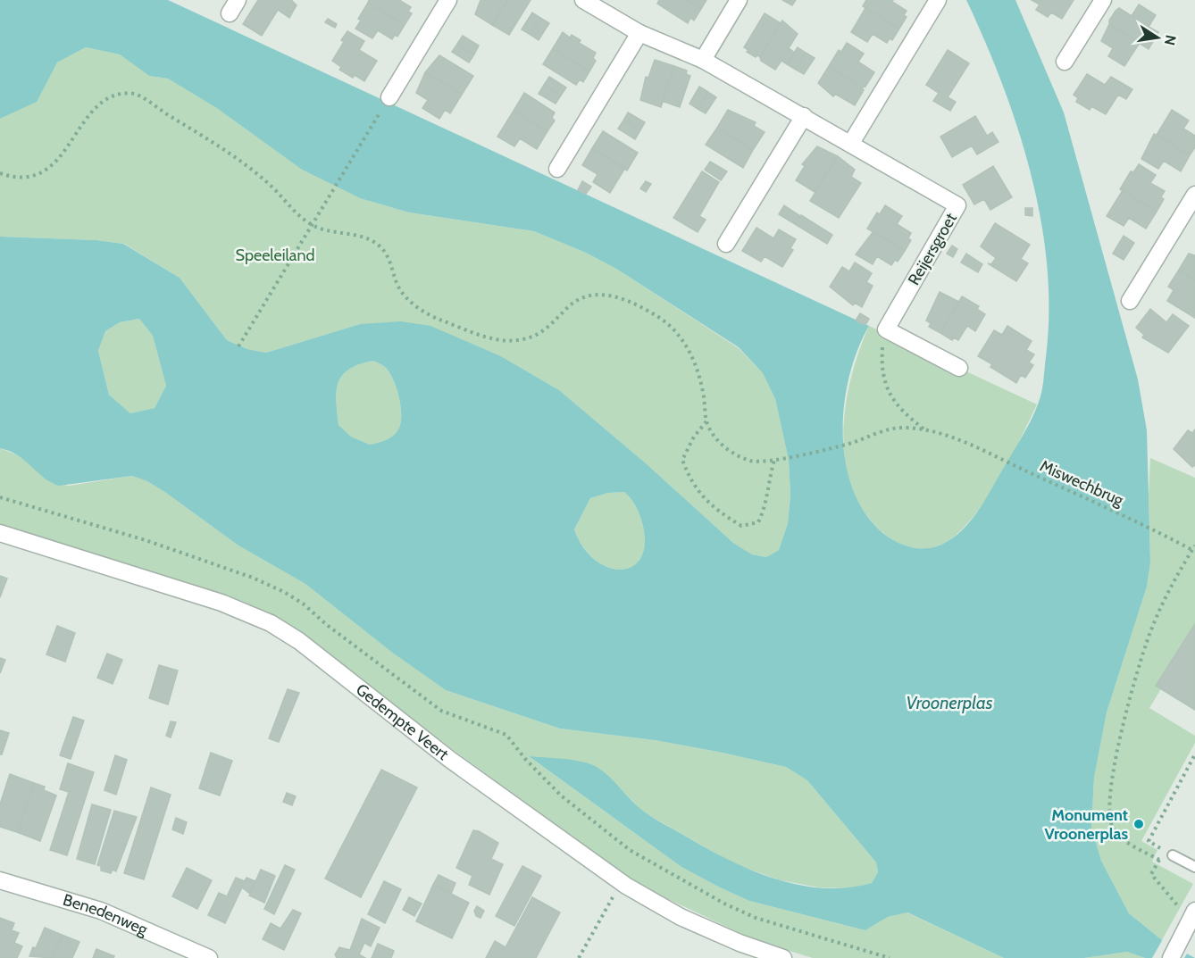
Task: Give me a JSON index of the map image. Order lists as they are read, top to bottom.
{
  "streets": {
    "street": ["Reijersgroet", "Gedempte Veert", "Benedenweg"],
    "path": ["Miswechbrug"]
  },
  "water": ["Vroonerplas"],
  "parks": ["Speeleiland"],
  "places": ["Monument Vroonerplas"],
  "north": "right"
}
